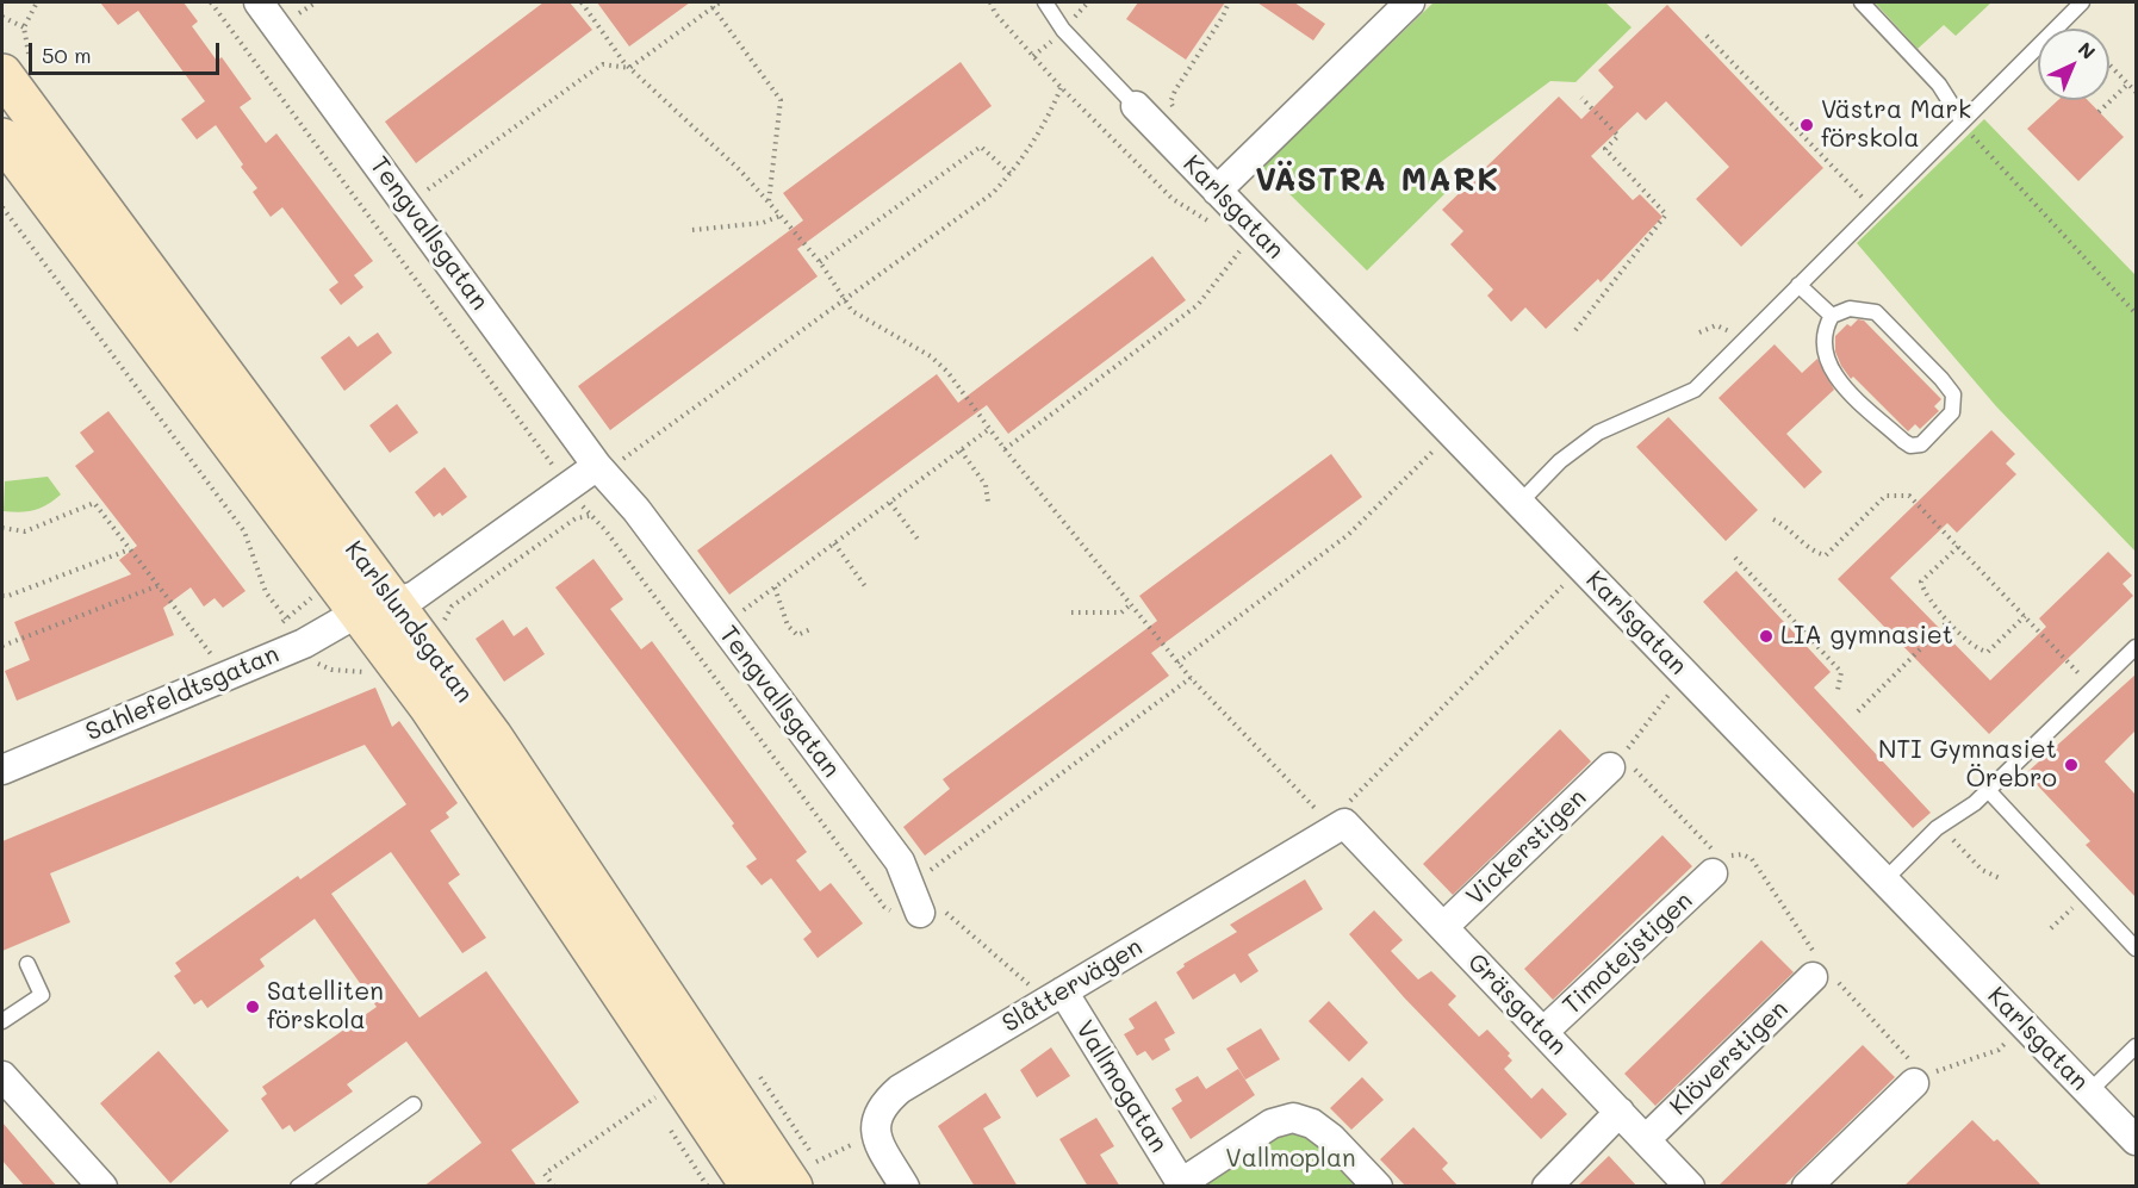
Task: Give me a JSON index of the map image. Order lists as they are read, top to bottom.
{
  "streets": {
    "main road": ["Karlslundsgatan"],
    "street": [
      "Karlsgatan",
      "Tengvallsgatan",
      "Sahlefeldtsgatan",
      "Vickerstigen",
      "Timotejstigen",
      "Slåttervägen",
      "Gräsgatan",
      "Klöverstigen",
      "Vallmogatan"
    ]
  },
  "crossings": [
    ["Karlslundsgatan", "Sahlefeldtsgatan"],
    ["Vickerstigen", "Gräsgatan"],
    ["Timotejstigen", "Gräsgatan"],
    ["Slåttervägen", "Gräsgatan"],
    ["Slåttervägen", "Vallmogatan"],
    ["Gräsgatan", "Klöverstigen"]
  ],
  "districts": ["VÄSTRA MARK"],
  "parks": ["Vallmoplan"],
  "places": [
    "Västra Mark förskola",
    "LIA gymnasiet",
    "NTI Gymnasiet Örebro",
    "Satelliten förskola"
  ],
  "scale_bar": "50 m",
  "north": "top right"
}
